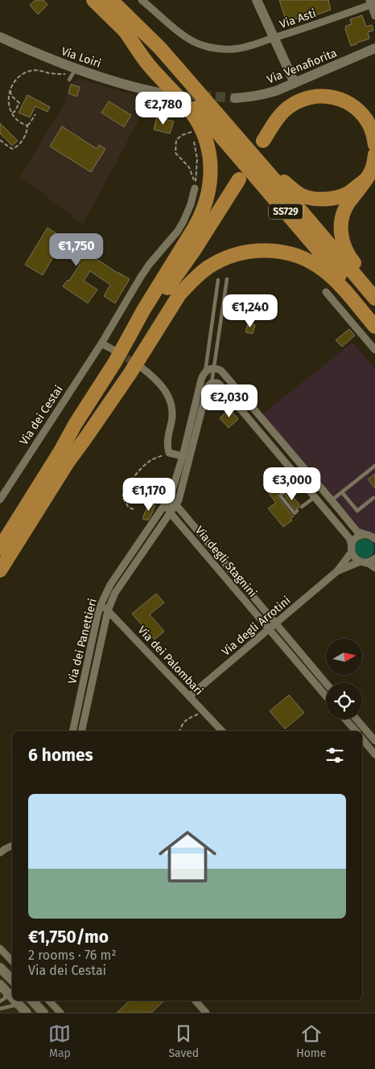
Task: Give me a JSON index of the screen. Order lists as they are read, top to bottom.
{
  "streets": {
    "highway": ["SS729"],
    "street": [
      "Via Asti",
      "Via Loiri",
      "Via Venafiorita",
      "Via dei Cestai",
      "Via degli Stagnini",
      "Via degli Arrotini",
      "Via dei Panettieri",
      "Via dei Palombari"
    ]
  },
  "crossings": [
    ["Via Loiri", "SS729"],
    ["Via degli Stagnini", "Via degli Arrotini"],
    ["Via degli Stagnini", "Via dei Panettieri"],
    ["Via degli Arrotini", "Via dei Palombari"],
    ["Via dei Panettieri", "Via dei Palombari"]
  ],
  "north": "right",
  "page": {
    "price": [
      "€2,780",
      "€1,750",
      "€1,240",
      "€2,030",
      "€3,000",
      "€1,170"
    ],
    "heading": "6 homes",
    "list": [
      {
        "name": "€1,750/mo",
        "note": "2 rooms · 76 m² · Via dei Cestai"
      }
    ],
    "tabs": ["Map", "Saved", "Home"]
  }
}
